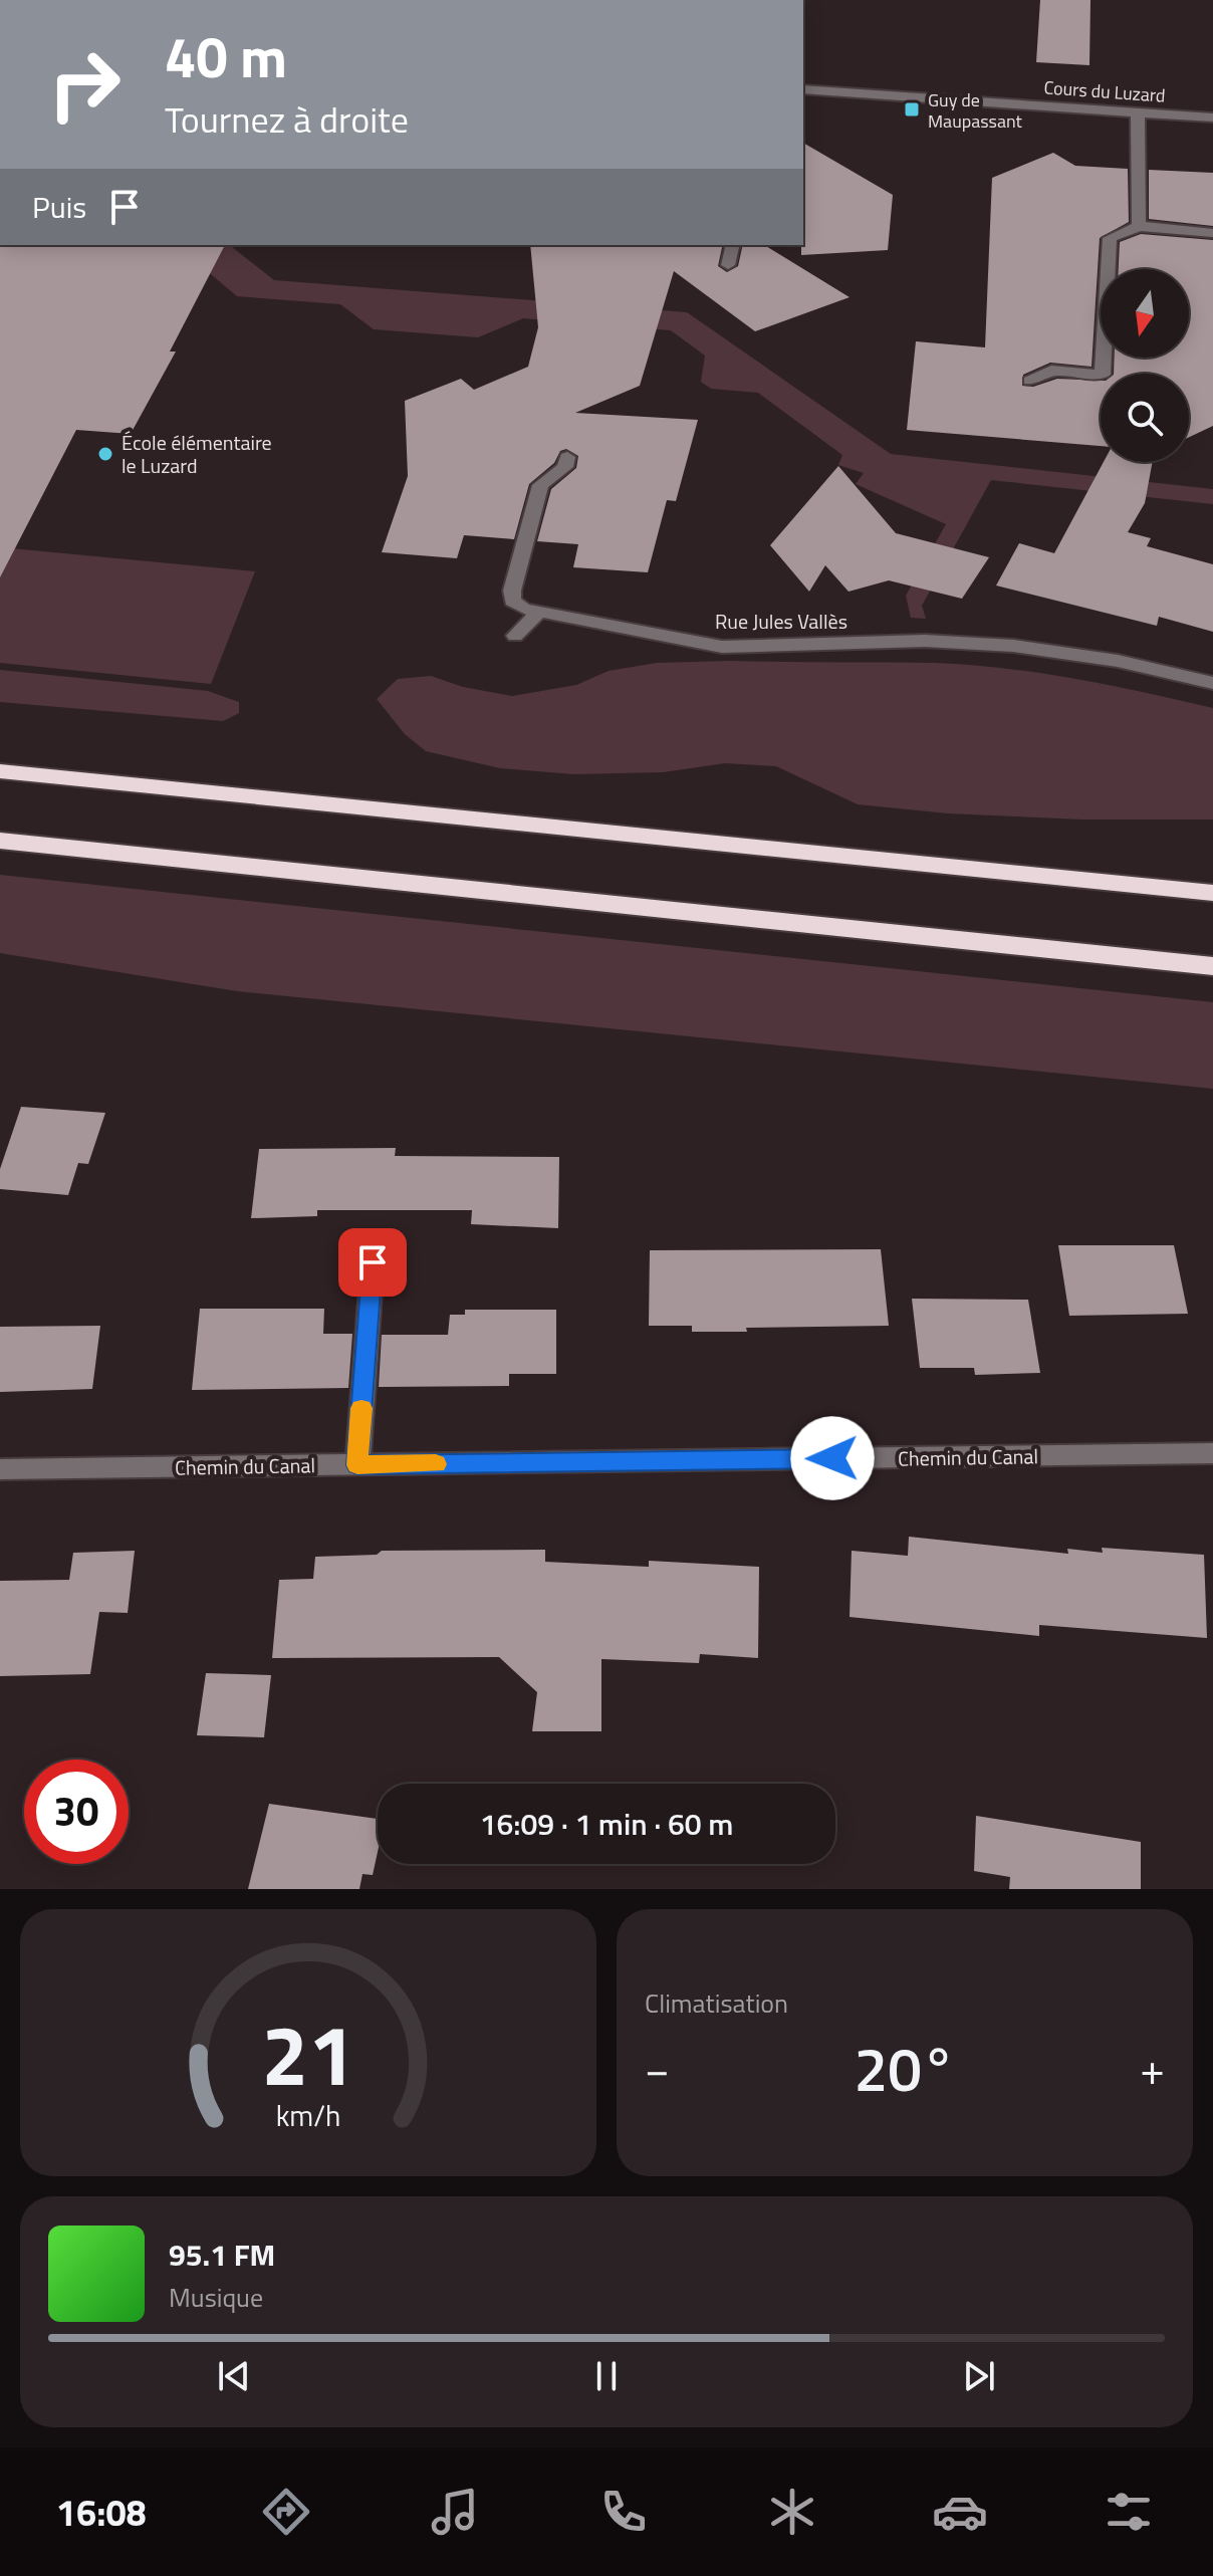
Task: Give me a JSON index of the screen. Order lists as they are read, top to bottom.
{
  "streets": {
    "street": ["Cours du Luzard", "Rue Jules Vallès", "Chemin du Canal"]
  },
  "places": {
    "transit": ["Guy de Maupassant"],
    "other": ["École élémentaire le Luzard"]
  },
  "north": "bottom",
  "page": {
    "turn": ["40 m", "Tournez à droite"],
    "then": "Puis",
    "limit": "30",
    "trip": "16:09 · 1 min · 60 m",
    "tile": "Climatisation",
    "heat": ["−", "20°", "+"],
    "song": ["95.1 FM", "Musique"],
    "tabs": "16:08",
    "gauge": ["21", "km/h"]
  }
}
